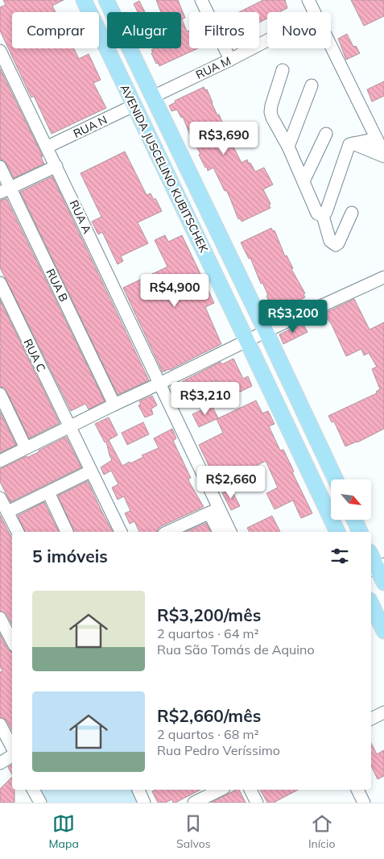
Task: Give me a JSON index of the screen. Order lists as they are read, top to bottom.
{
  "streets": {
    "main road": ["AVENIDA JUSCELINO KUBITSCHEK"],
    "street": [
      "RUA M",
      "RUA N",
      "RUA A",
      "RUA B",
      "RUA C"
    ]
  },
  "crossings": [
    ["RUA M", "AVENIDA JUSCELINO KUBITSCHEK"],
    ["RUA N", "AVENIDA JUSCELINO KUBITSCHEK"],
    ["RUA N", "RUA A"]
  ],
  "north": "bottom right",
  "page": {
    "chip": [
      "Comprar",
      "Alugar",
      "Filtros",
      "Novo"
    ],
    "price": [
      "R$3,690",
      "R$4,900",
      "R$3,200",
      "R$3,210",
      "R$2,660"
    ],
    "heading": "5 imóveis",
    "list": [
      {
        "name": "R$3,200/mês",
        "note": "2 quartos · 64 m² · Rua São Tomás de Aquino"
      },
      {
        "name": "R$2,660/mês",
        "note": "2 quartos · 68 m² · Rua Pedro Veríssimo"
      }
    ],
    "tabs": ["Mapa", "Salvos", "Início"]
  }
}
